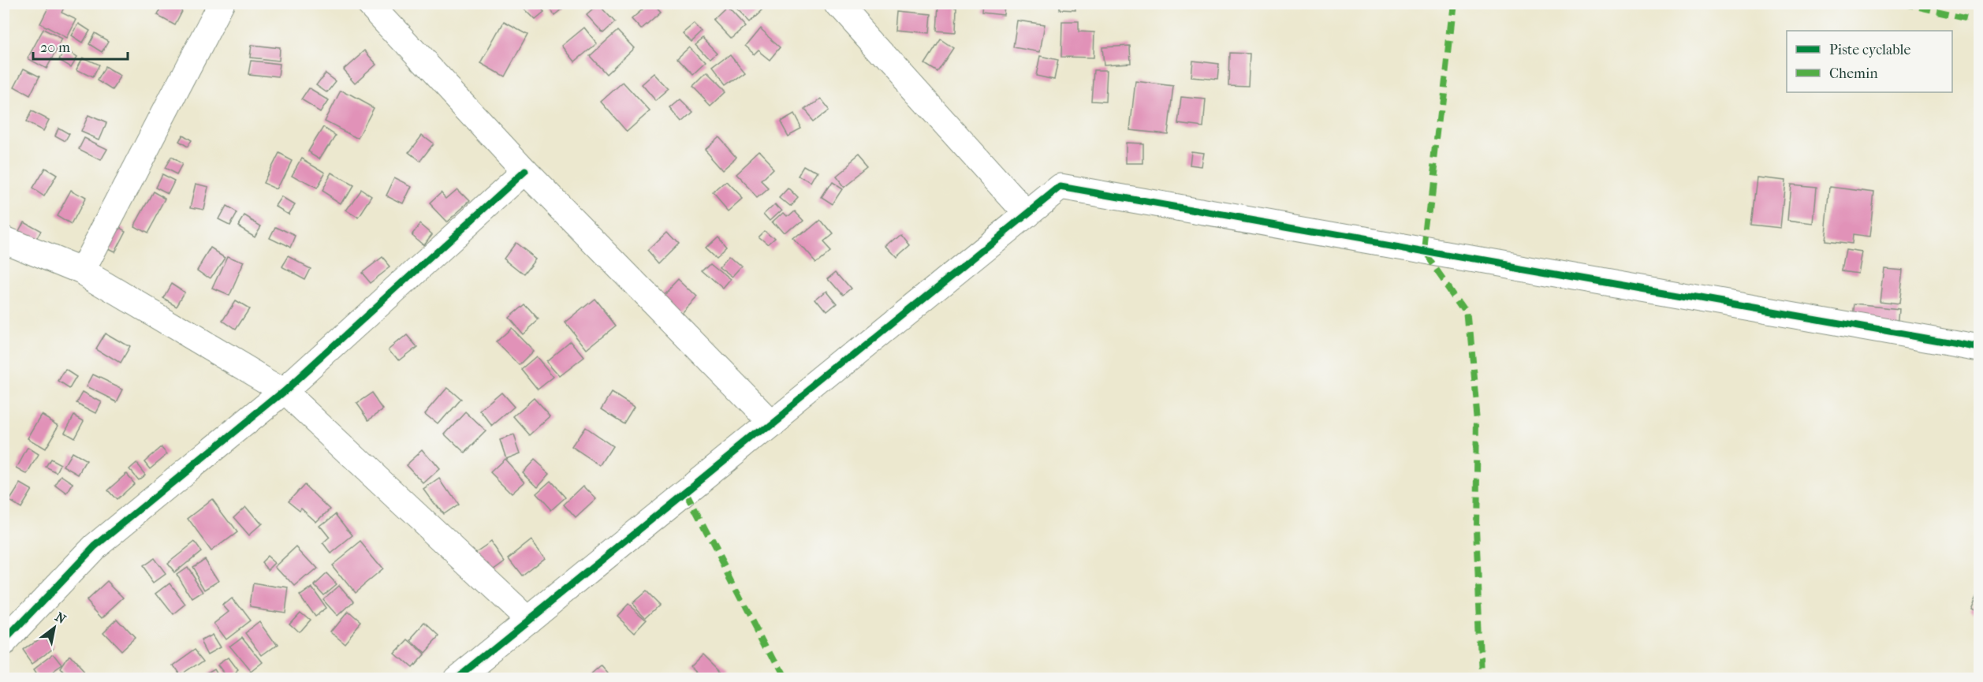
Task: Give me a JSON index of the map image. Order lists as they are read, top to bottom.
{
  "legend": ["Piste cyclable", "Chemin"],
  "scale_bar": "20 m",
  "north": "top right"
}
